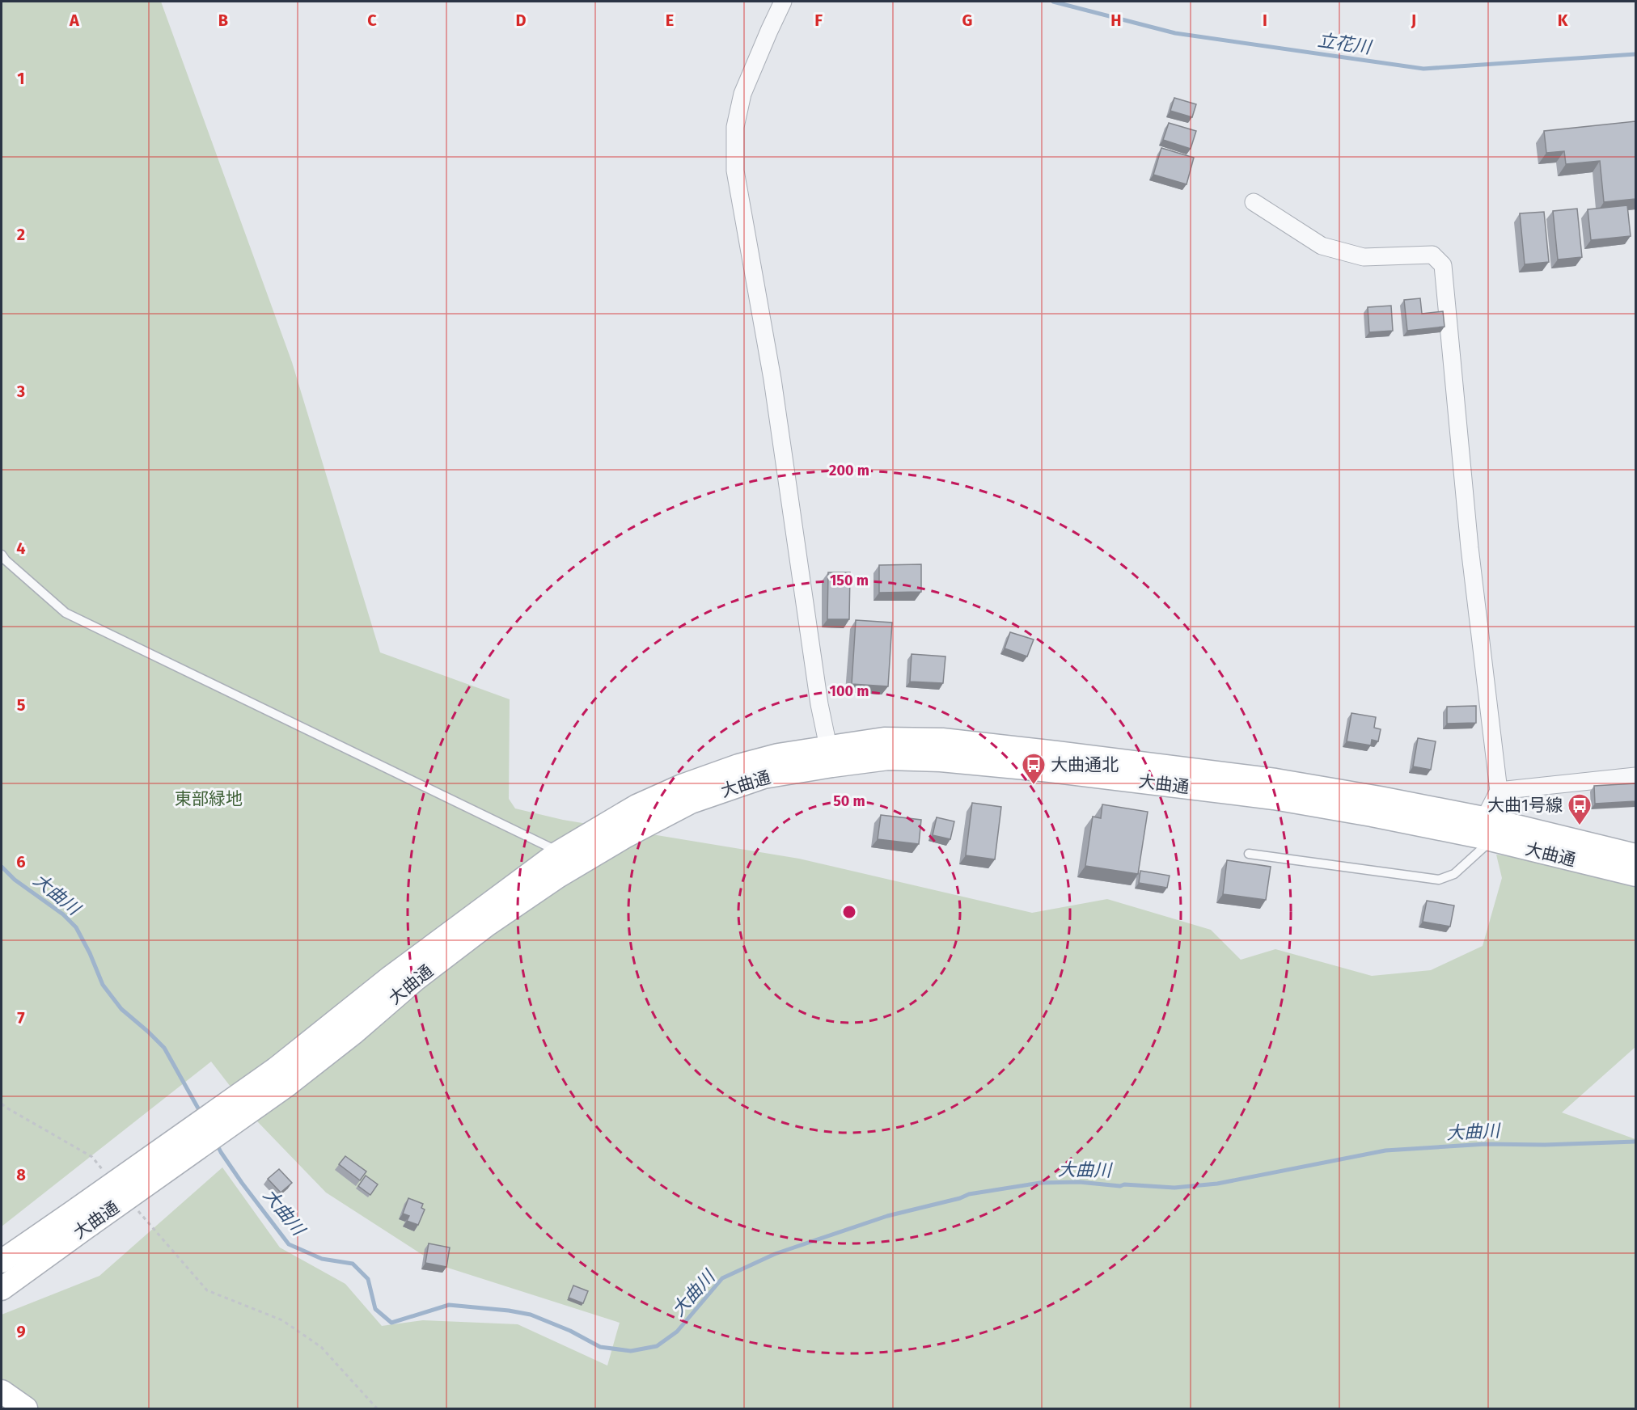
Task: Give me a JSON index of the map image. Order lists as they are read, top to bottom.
{
  "streets": {
    "street": ["大曲通"]
  },
  "water": ["立花川", "大曲川"],
  "parks": ["東部緑地"],
  "places": {
    "bus stop": ["大曲通北", "大曲1号線"]
  },
  "grid": {
    "columns": [
      "A",
      "B",
      "C",
      "D",
      "E",
      "F",
      "G",
      "H",
      "I",
      "J",
      "K"
    ],
    "rows": [
      "1",
      "2",
      "3",
      "4",
      "5",
      "6",
      "7",
      "8",
      "9"
    ]
  },
  "rings": [
    "200 m",
    "150 m",
    "100 m",
    "50 m"
  ]
}
